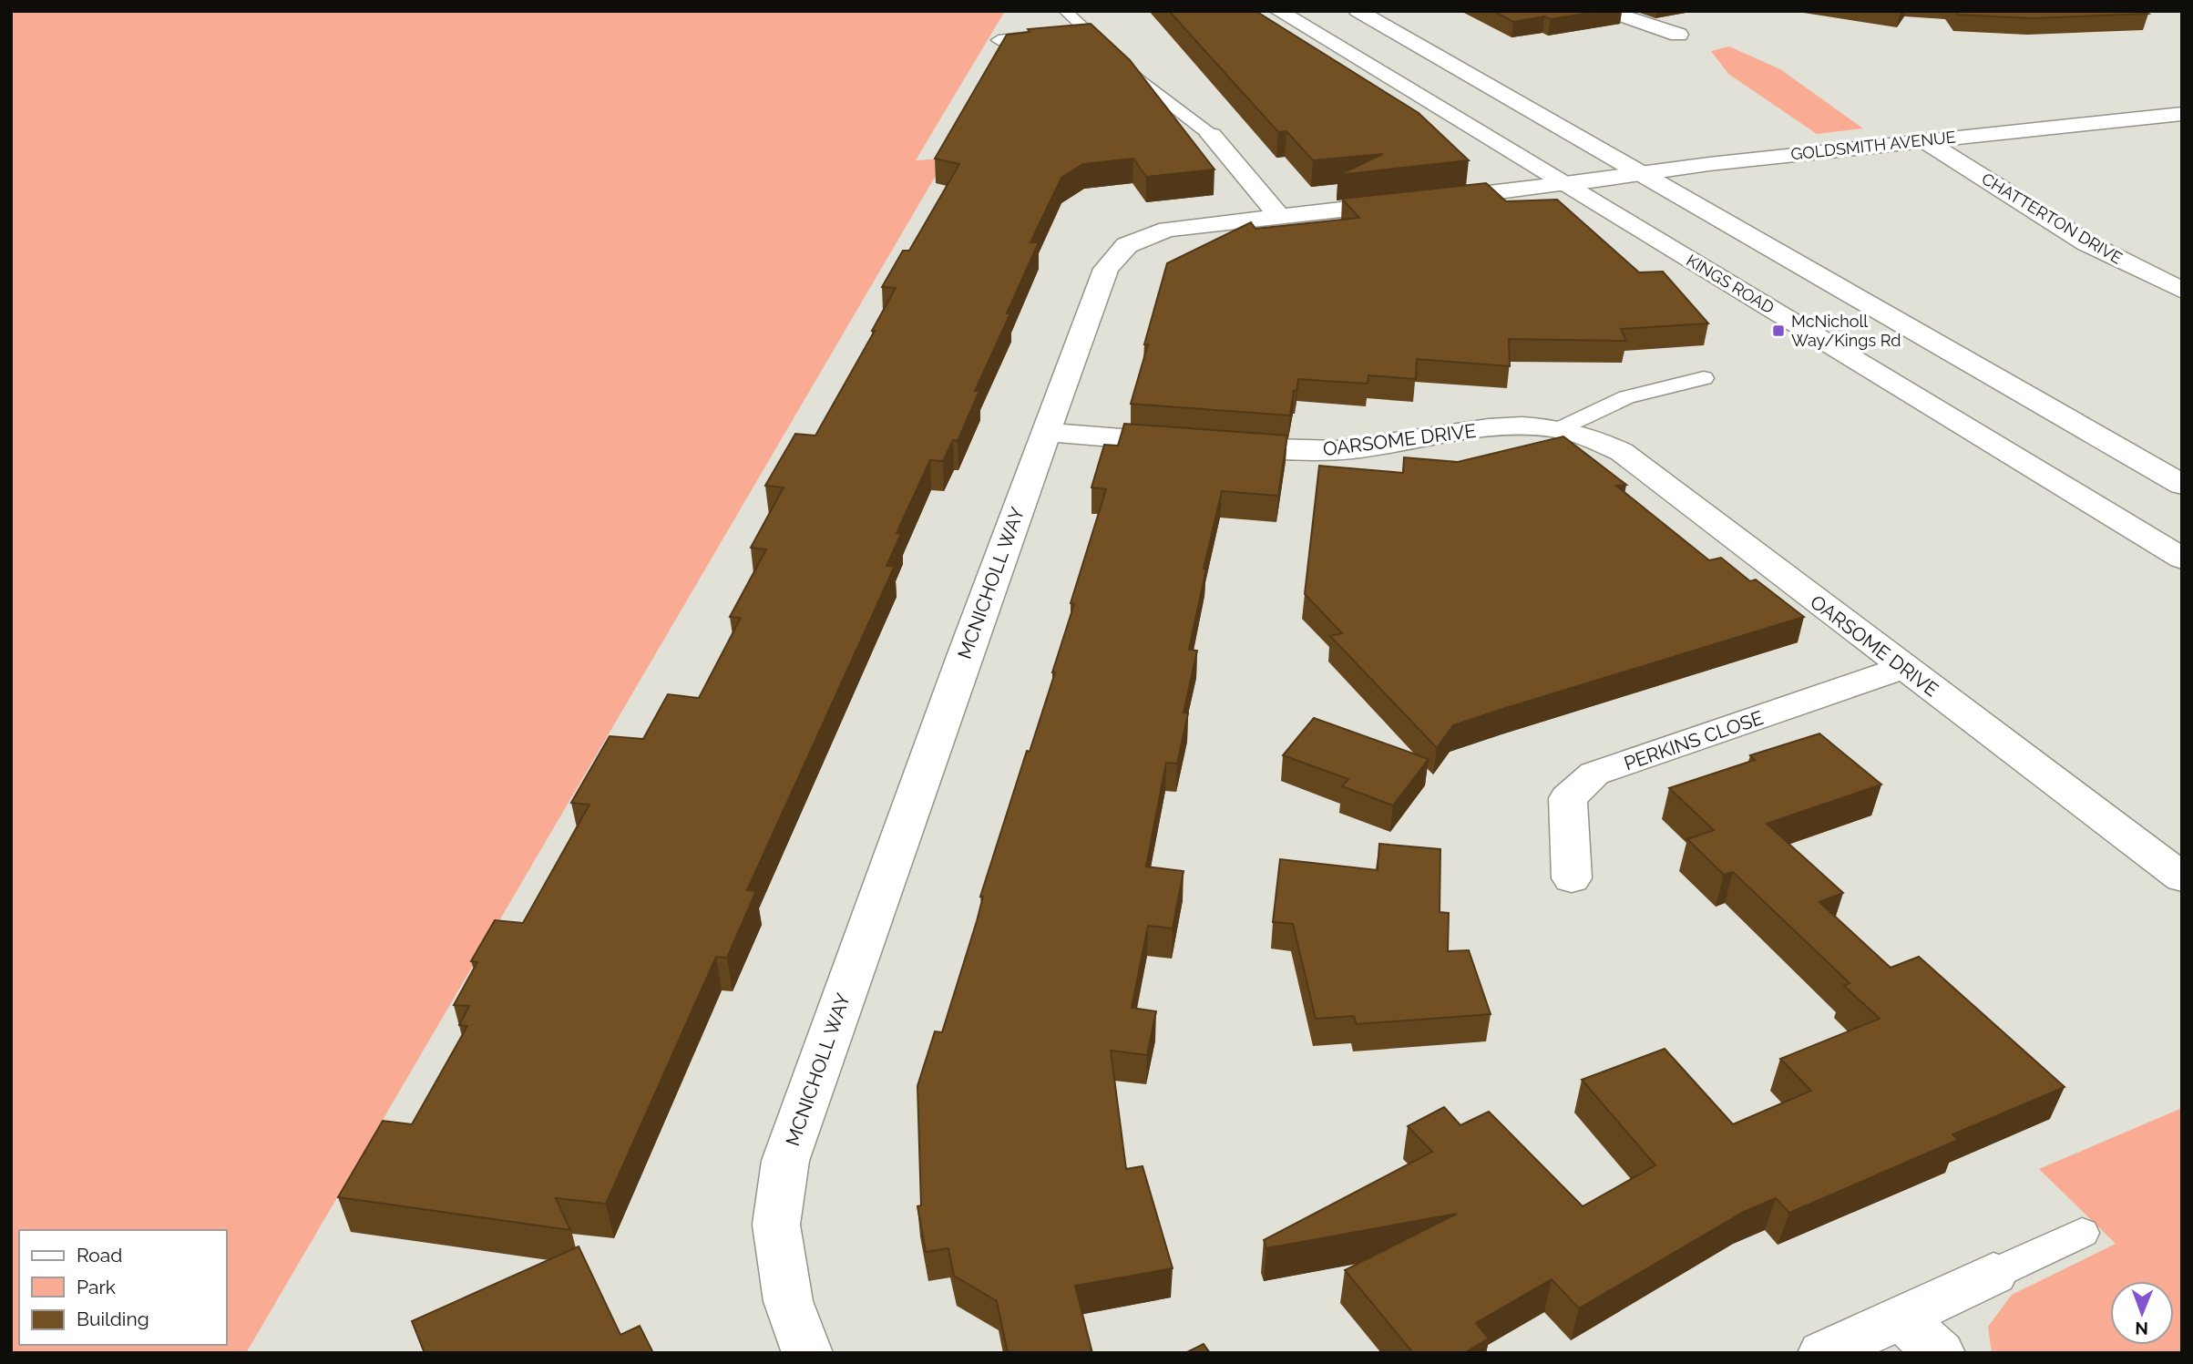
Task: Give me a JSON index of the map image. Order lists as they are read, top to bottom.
{
  "streets": {
    "street": [
      "GOLDSMITH AVENUE",
      "CHATTERTON DRIVE",
      "KINGS ROAD",
      "OARSOME DRIVE",
      "MCNICHOLL WAY",
      "PERKINS CLOSE"
    ]
  },
  "crossings": [
    ["GOLDSMITH AVENUE", "CHATTERTON DRIVE"],
    ["GOLDSMITH AVENUE", "KINGS ROAD"],
    ["GOLDSMITH AVENUE", "MCNICHOLL WAY"],
    ["KINGS ROAD", "MCNICHOLL WAY"],
    ["OARSOME DRIVE", "MCNICHOLL WAY"],
    ["OARSOME DRIVE", "PERKINS CLOSE"]
  ],
  "places": {
    "transit": ["McNicholl Way/Kings Rd"]
  },
  "legend": ["Road", "Park", "Building"],
  "north": "bottom"
}
